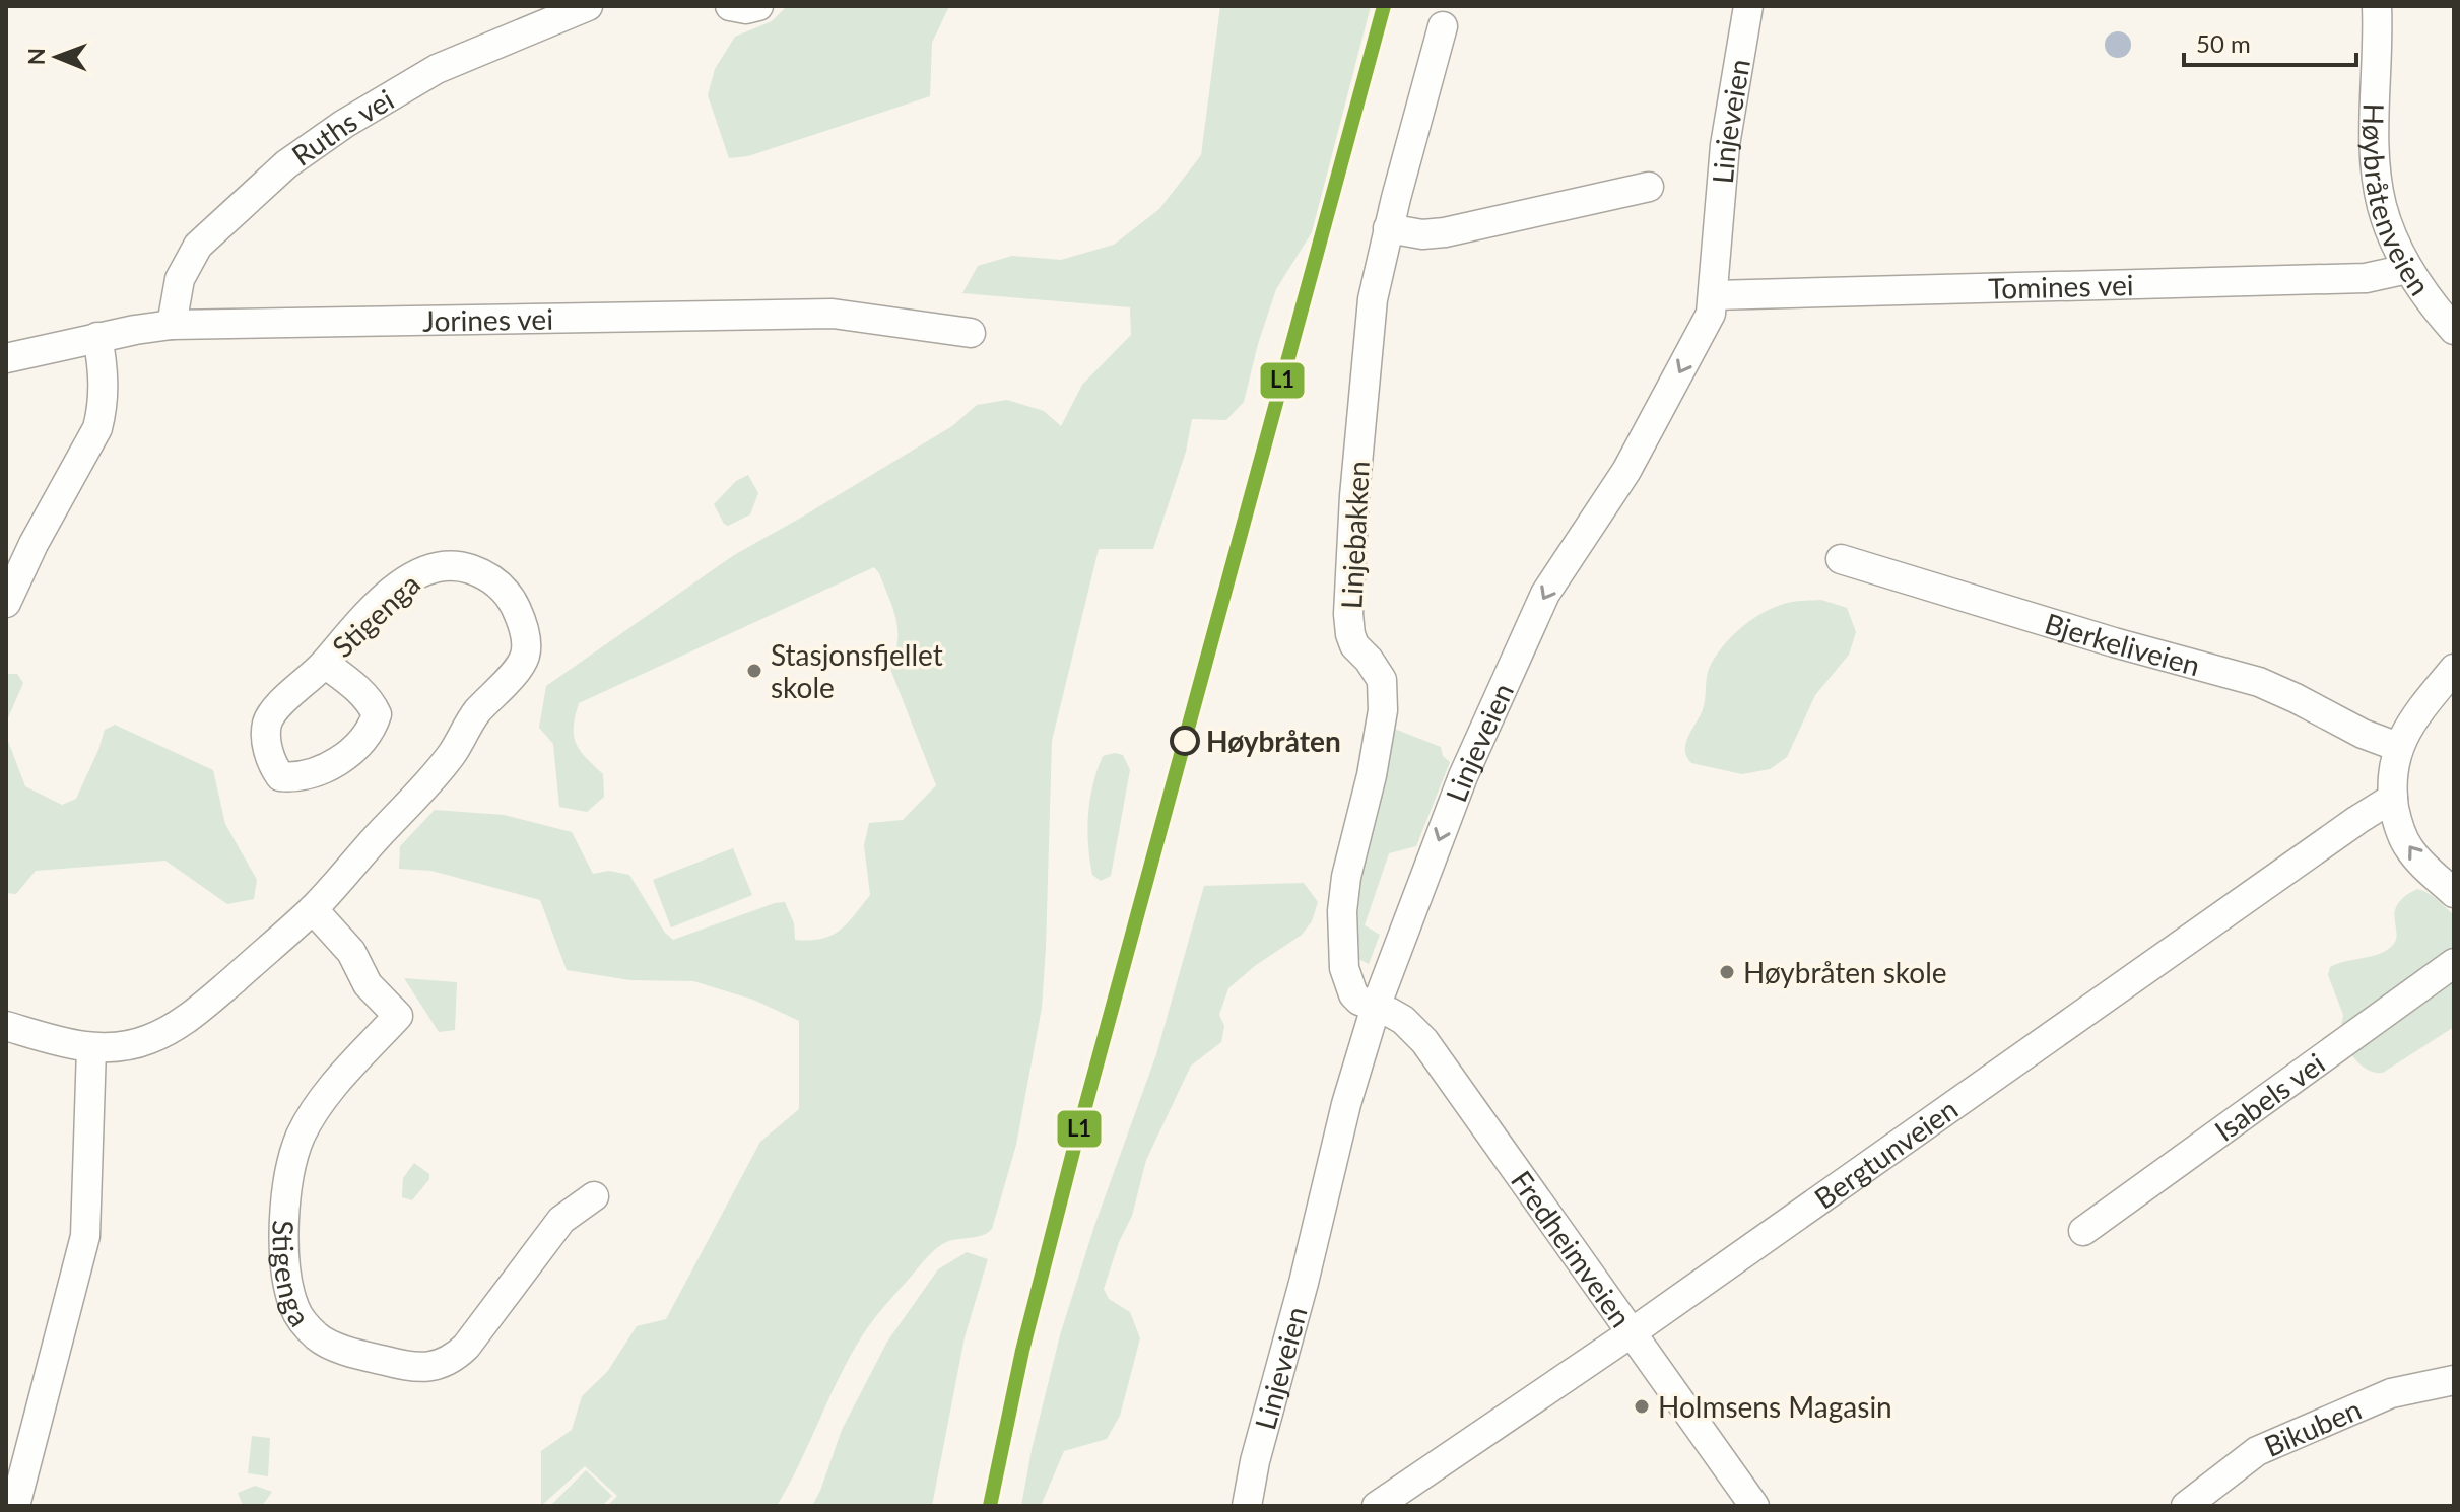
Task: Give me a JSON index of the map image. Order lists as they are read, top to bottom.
{
  "streets": {
    "street": [
      "Linjeveien",
      "Ruths vei",
      "Høybråtenveien",
      "Tomines vei",
      "Jorines vei",
      "Linjebakken",
      "Stigenga",
      "Bjerkeliveien",
      "Isabels vei",
      "Bergtunveien",
      "Fredheimveien",
      "Bikuben"
    ]
  },
  "crossings": [
    ["Linjeveien", "Tomines vei"],
    ["Linjeveien", "Linjebakken"],
    ["Linjeveien", "Fredheimveien"],
    ["Ruths vei", "Jorines vei"],
    ["Høybråtenveien", "Tomines vei"],
    ["Linjebakken", "Fredheimveien"],
    ["Bergtunveien", "Fredheimveien"]
  ],
  "one_way": ["Linjeveien"],
  "places": [
    "Stasjonsfjellet skole",
    "Høybråten",
    "Høybråten skole",
    "Holmsens Magasin"
  ],
  "lines": ["transit line L1"],
  "scale_bar": "50 m",
  "north": "left"
}
